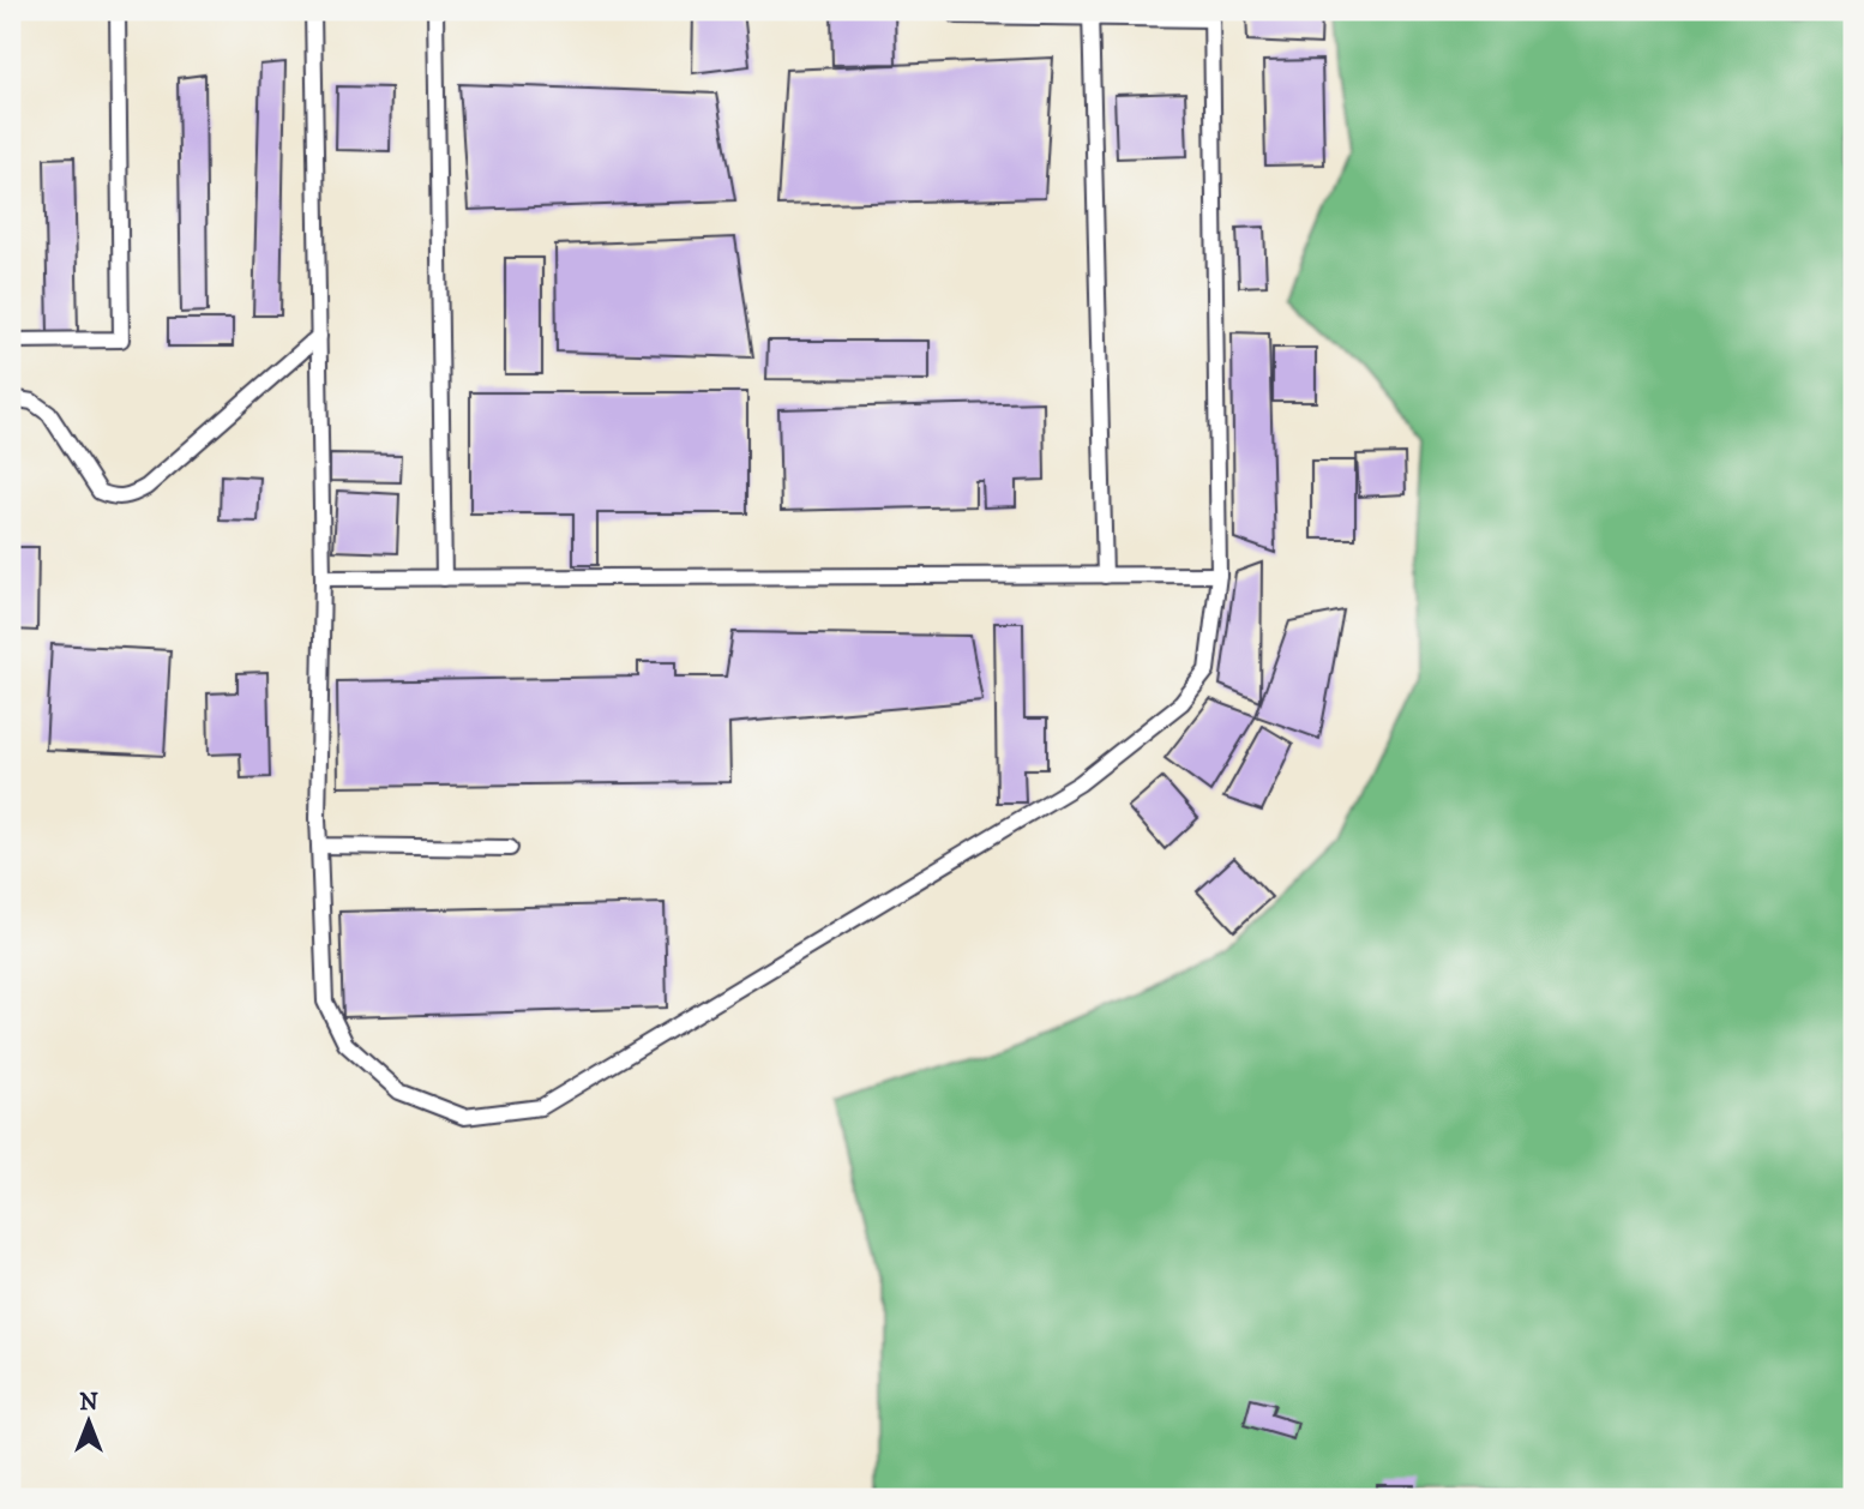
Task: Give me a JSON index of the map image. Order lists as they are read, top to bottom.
{
  "north": "top"
}
